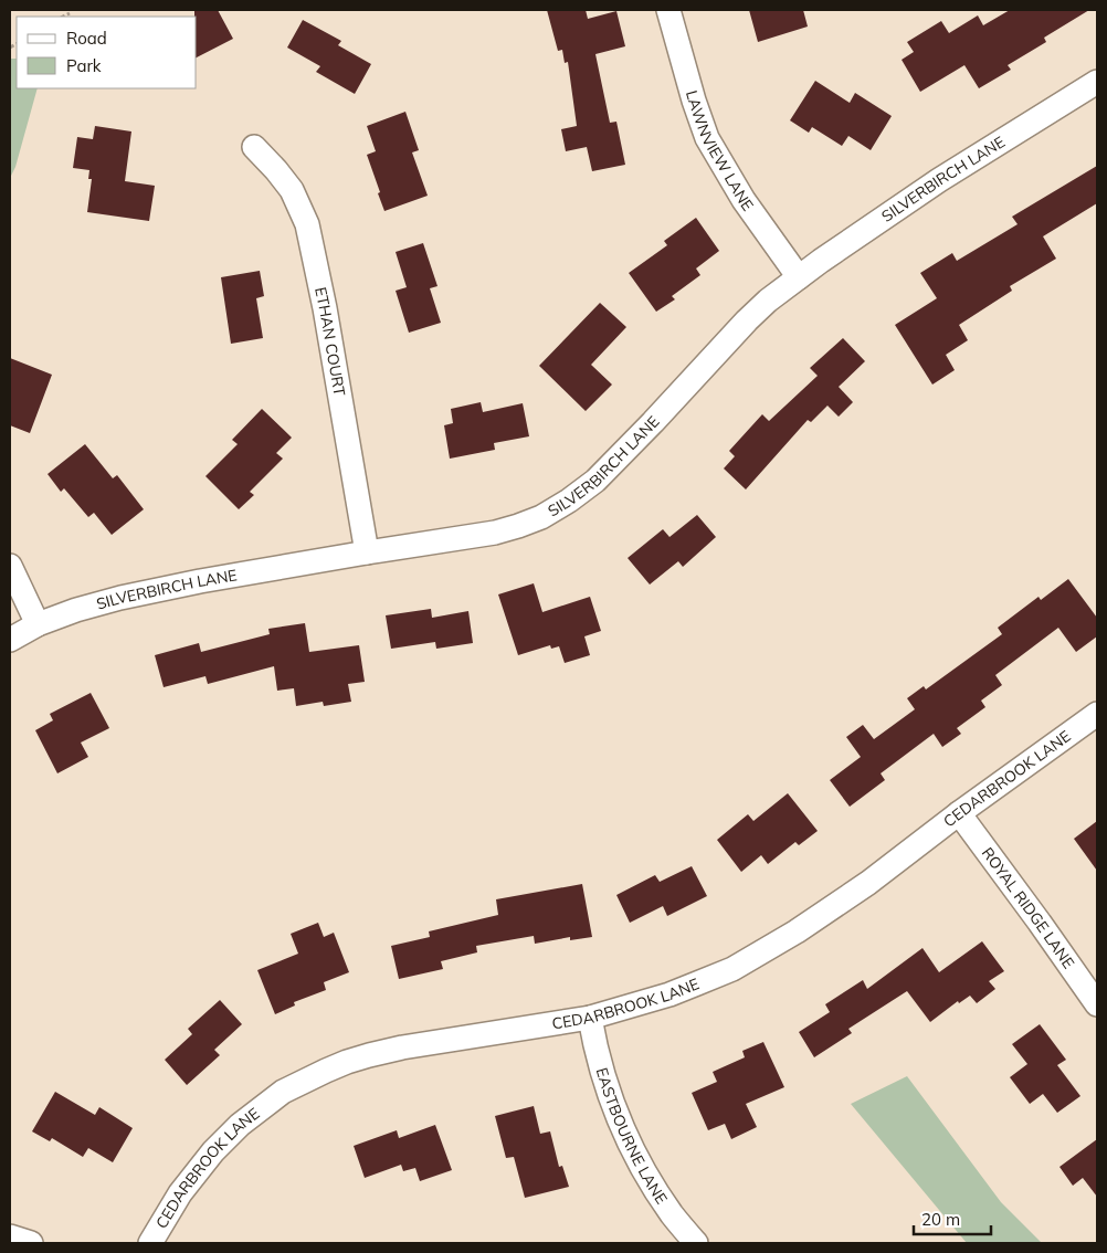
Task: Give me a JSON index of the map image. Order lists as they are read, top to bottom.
{
  "streets": {
    "street": [
      "LAWNVIEW LANE",
      "SILVERBIRCH LANE",
      "ETHAN COURT",
      "CEDARBROOK LANE",
      "ROYAL RIDGE LANE",
      "EASTBOURNE LANE"
    ]
  },
  "crossings": [
    ["LAWNVIEW LANE", "SILVERBIRCH LANE"],
    ["SILVERBIRCH LANE", "ETHAN COURT"],
    ["CEDARBROOK LANE", "ROYAL RIDGE LANE"],
    ["CEDARBROOK LANE", "EASTBOURNE LANE"]
  ],
  "legend": ["Road", "Park"],
  "scale_bar": "20 m"
}
